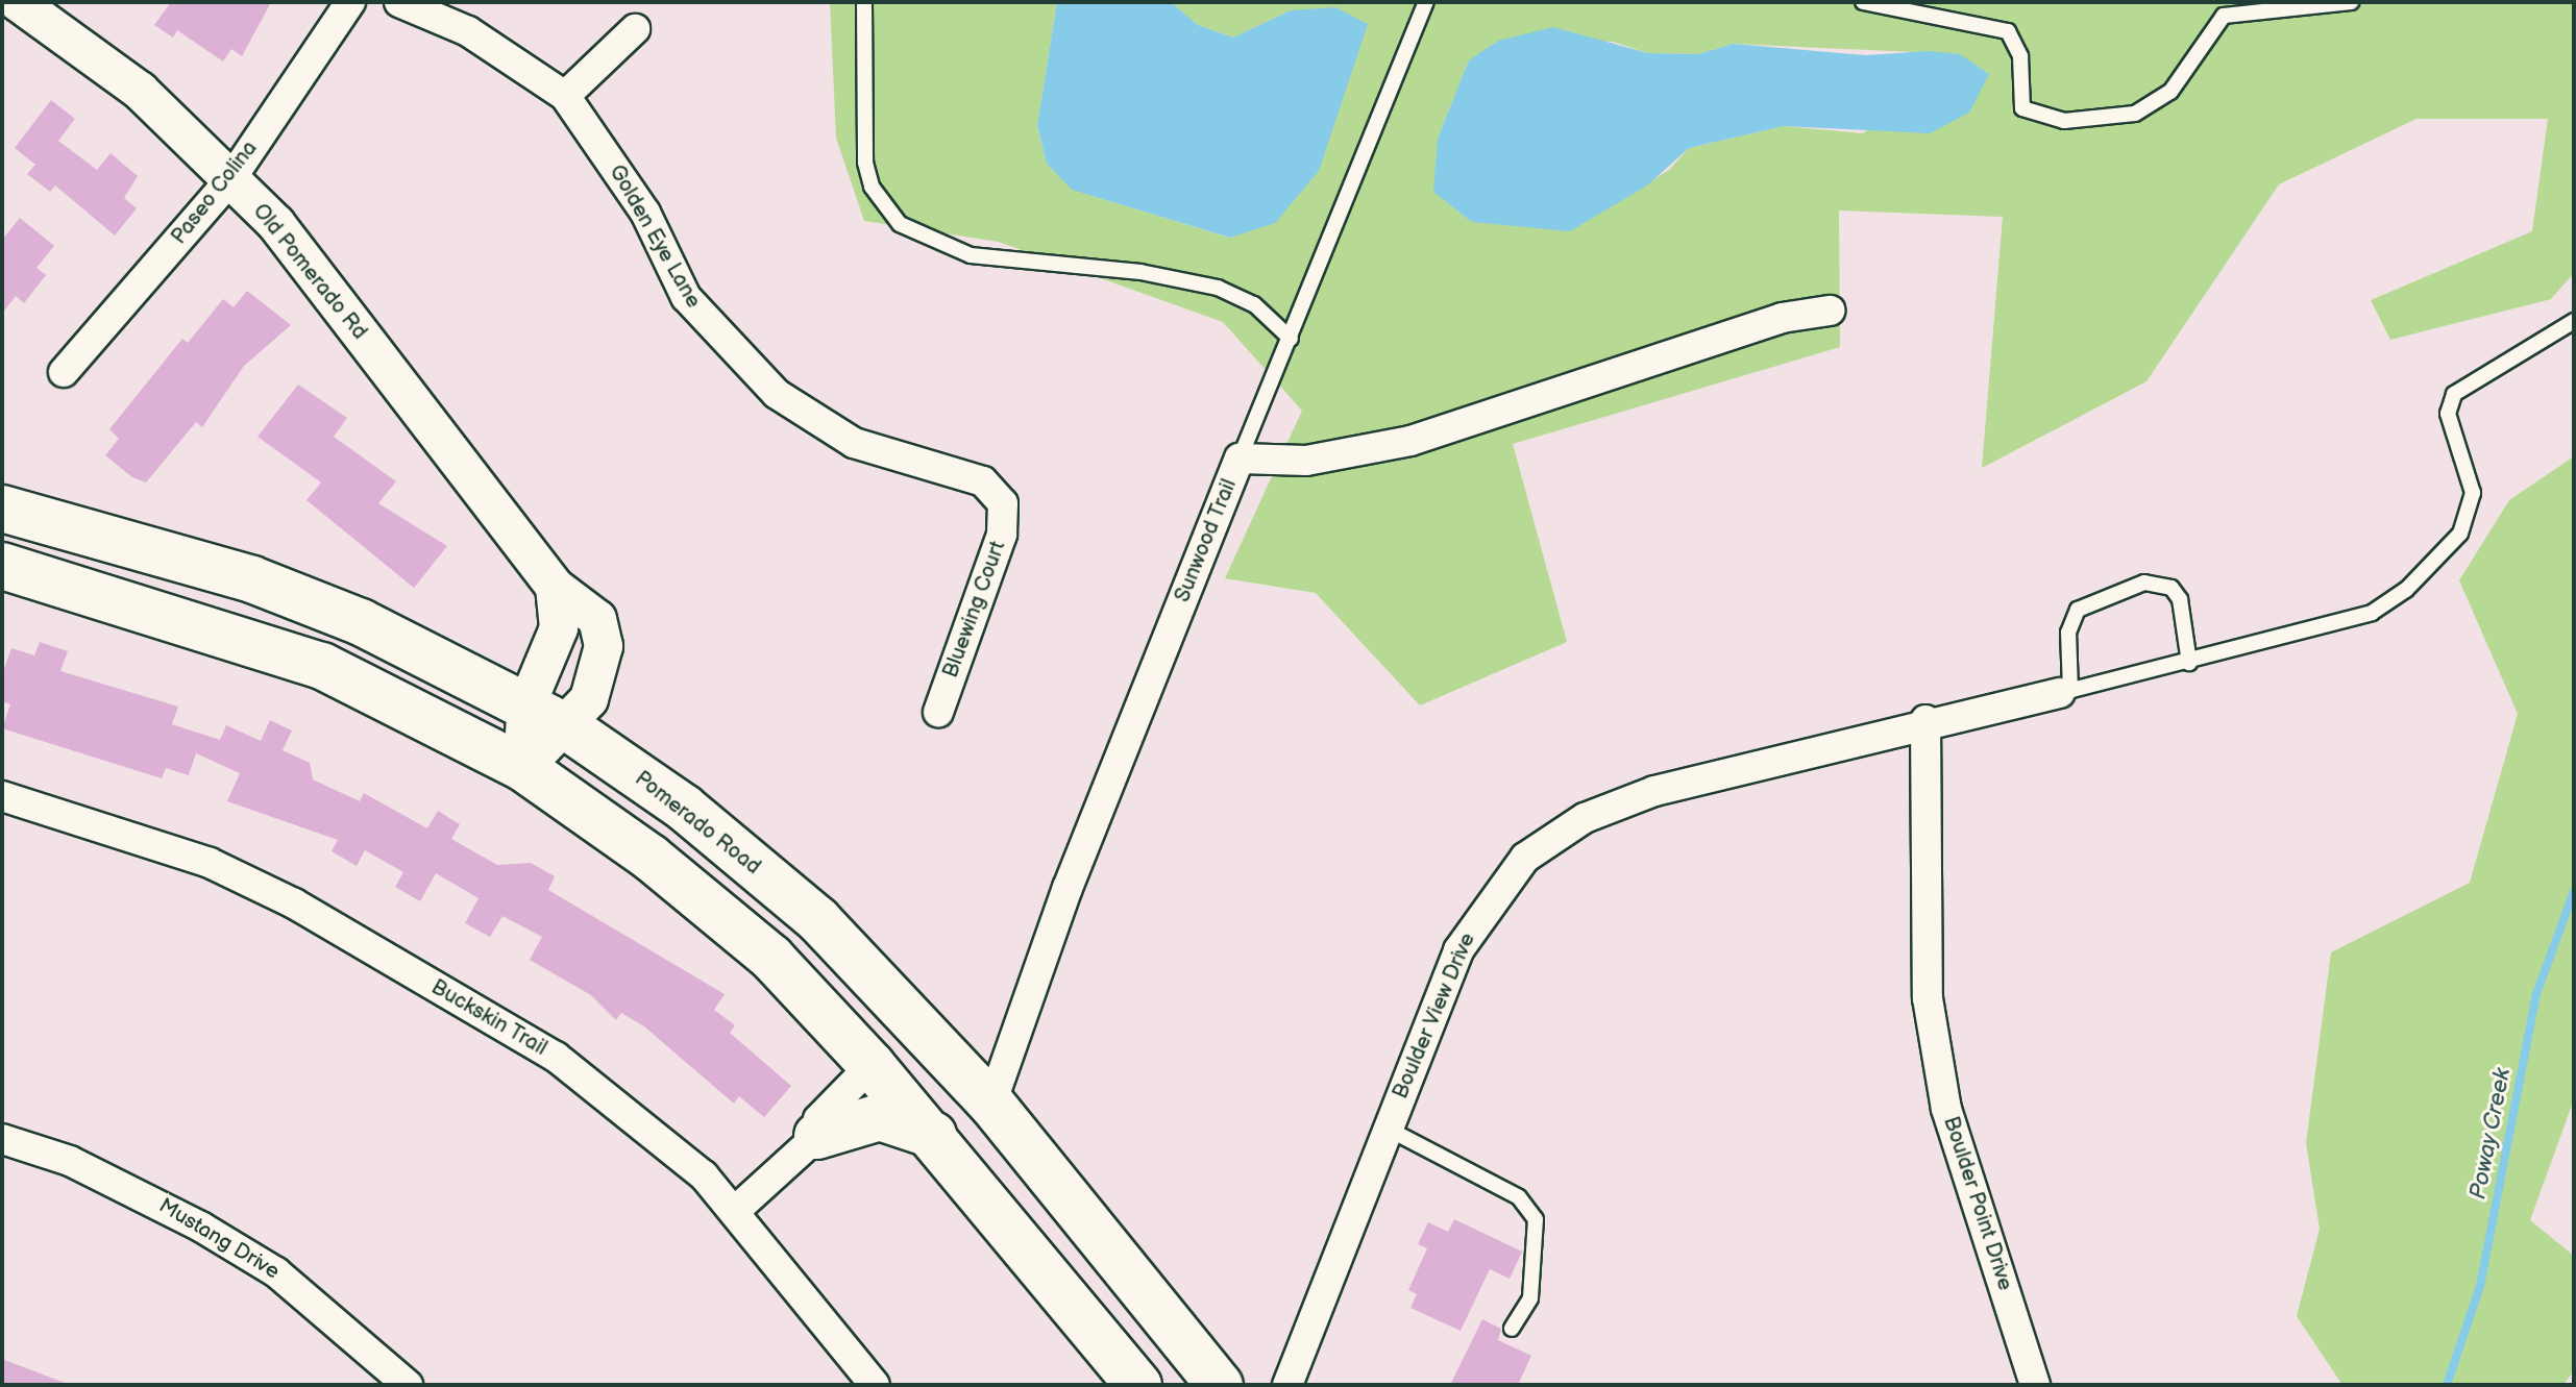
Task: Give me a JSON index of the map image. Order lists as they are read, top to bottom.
{
  "streets": {
    "main road": ["Pomerado Road"],
    "street": [
      "Paseo Colina",
      "Golden Eye Lane",
      "Old Pomerado Rd",
      "Sunwood Trail",
      "Bluewing Court",
      "Boulder View Drive",
      "Buckskin Trail",
      "Boulder Point Drive",
      "Mustang Drive"
    ]
  },
  "crossings": [
    ["Paseo Colina", "Old Pomerado Rd"],
    ["Golden Eye Lane", "Bluewing Court"],
    ["Old Pomerado Rd", "Pomerado Road"],
    ["Sunwood Trail", "Pomerado Road"],
    ["Boulder View Drive", "Boulder Point Drive"]
  ],
  "water": ["Poway Creek"]
}
